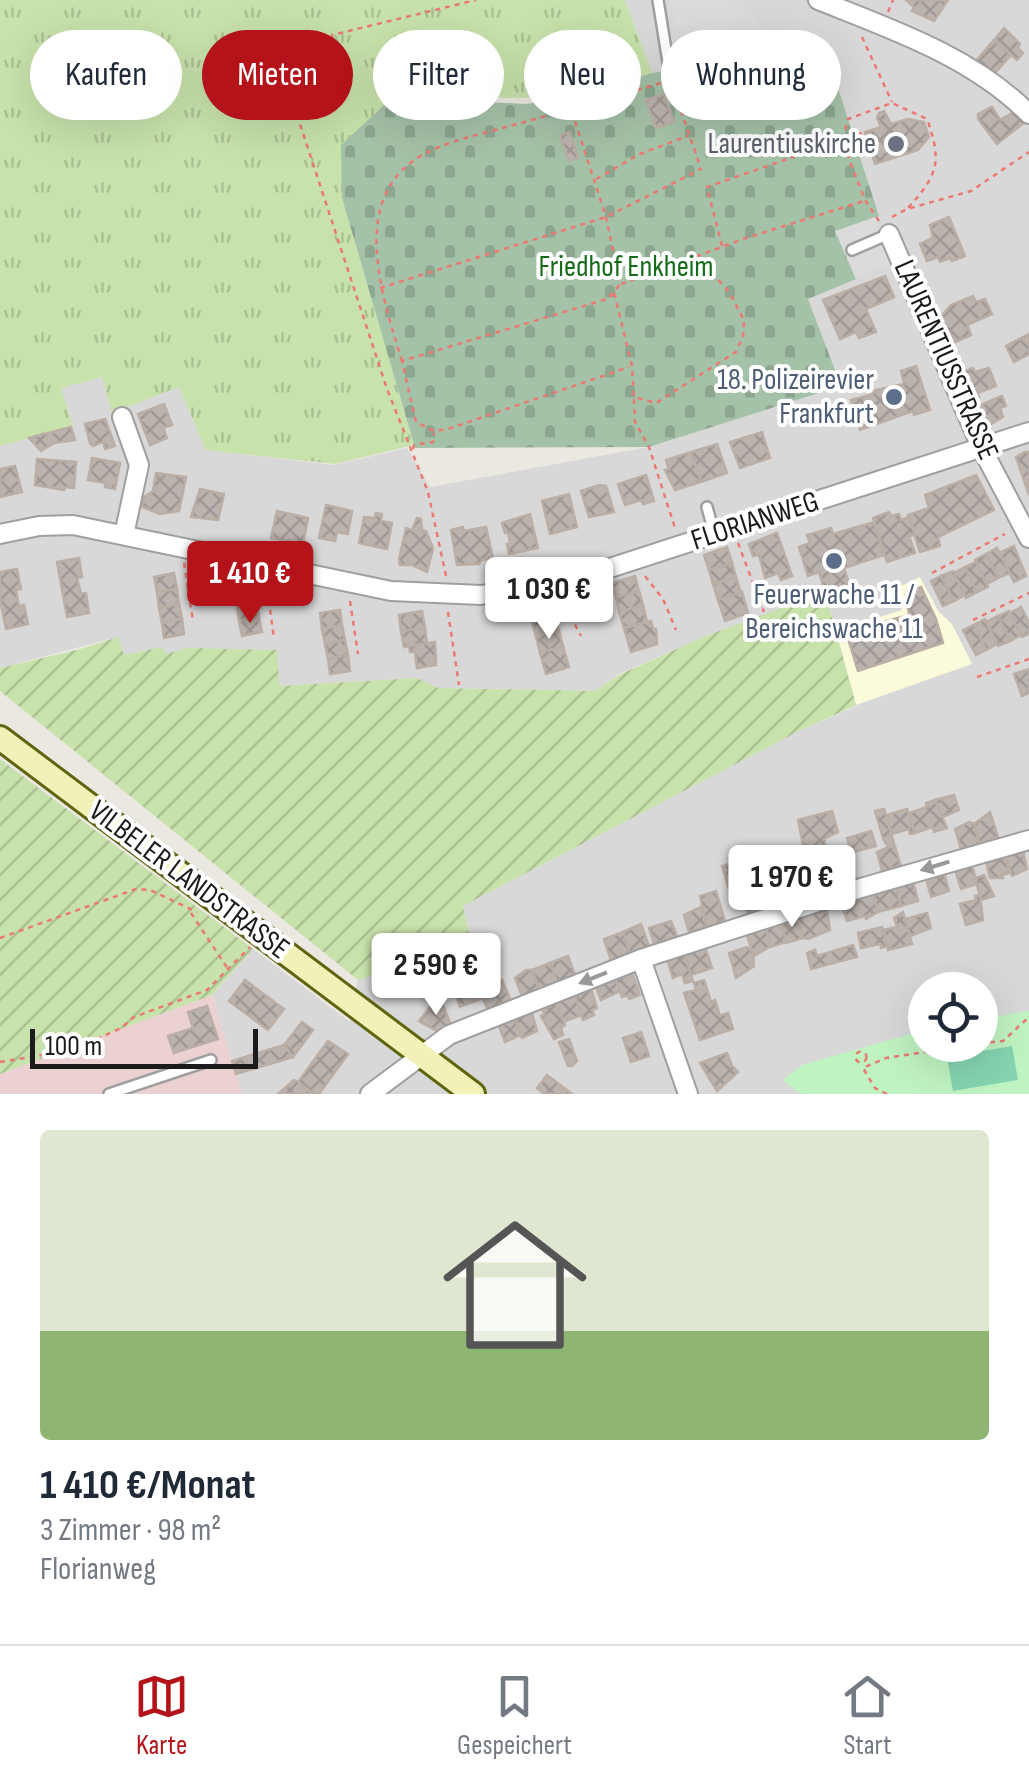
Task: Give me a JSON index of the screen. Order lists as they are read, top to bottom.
{
  "streets": {
    "main road": ["VILBELER LANDSTRASSE"],
    "street": ["LAURENTIUSSTRASSE", "FLORIANWEG"]
  },
  "crossings": [
    ["LAURENTIUSSTRASSE", "FLORIANWEG"]
  ],
  "parks": ["Friedhof Enkheim"],
  "places": ["Laurentiuskirche", "18. Polizeirevier Frankfurt", "Feuerwache 11 / Bereichswache 11"],
  "scale_bar": "100 m",
  "page": {
    "chip": [
      "Kaufen",
      "Mieten",
      "Filter",
      "Neu",
      "Wohnung"
    ],
    "price": [
      "1 410 €",
      "1 030 €",
      "1 970 €",
      "2 590 €"
    ],
    "scale": "100 m",
    "list": [
      {
        "name": "1 410 €/Monat",
        "note": "3 Zimmer · 98 m² · Florianweg"
      }
    ],
    "tabs": ["Karte", "Gespeichert", "Start"]
  }
}
